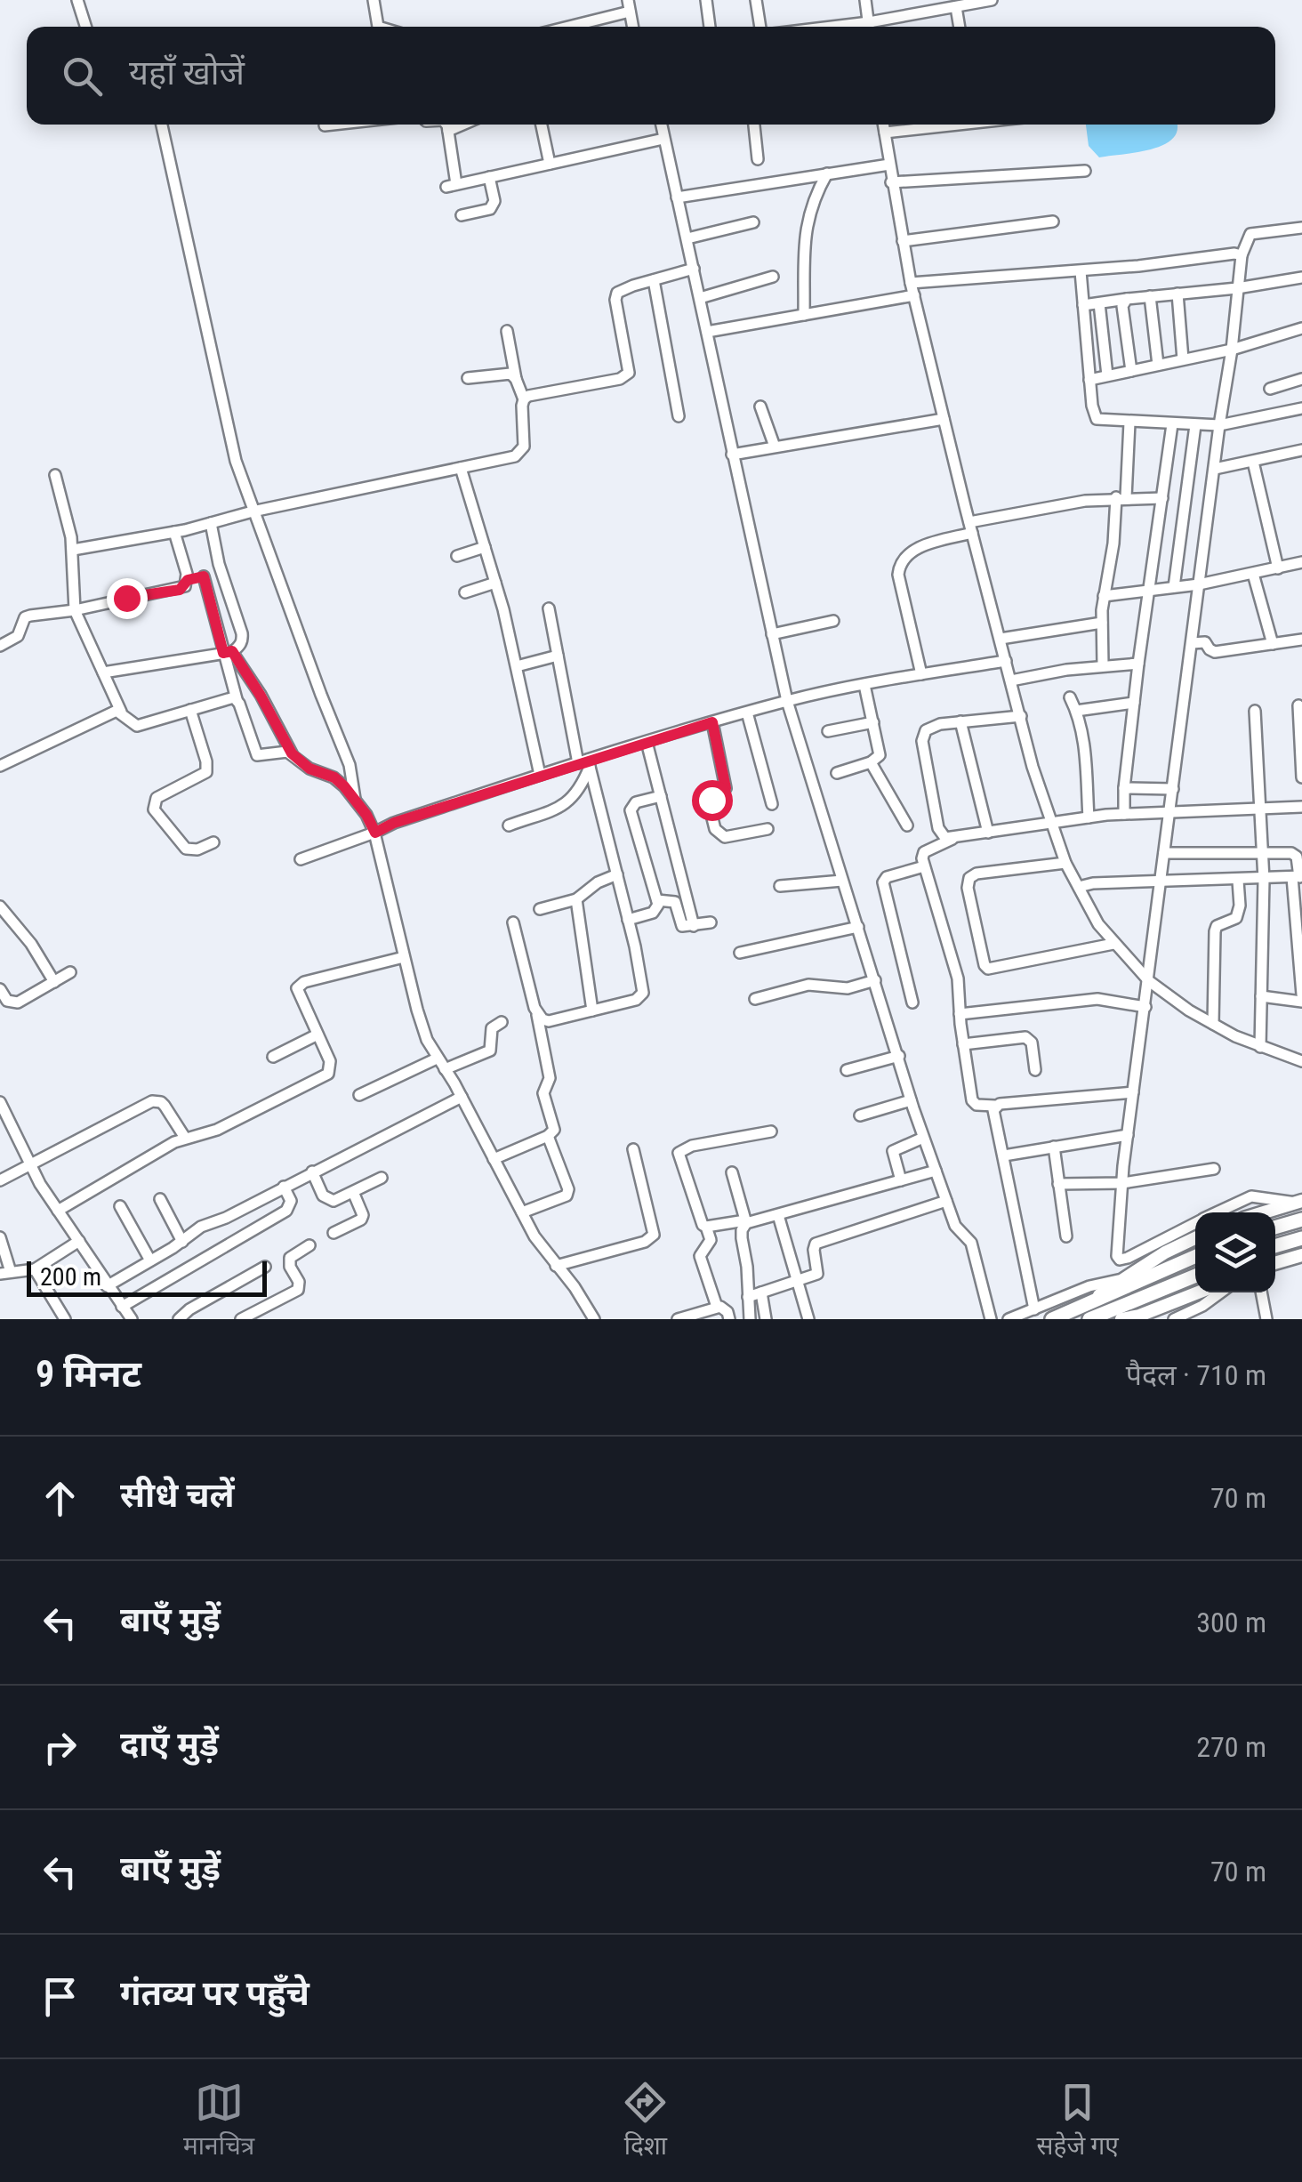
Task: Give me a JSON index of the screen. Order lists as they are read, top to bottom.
{
  "scale_bar": "200 m",
  "page": {
    "search": "यहाँ खोजें",
    "scale": "200 m",
    "heading": ["9 मिनट", "पैदल · 710 m"],
    "list": [
      ["सीधे चलें", "70 m"],
      ["बाएँ मुड़ें", "300 m"],
      ["दाएँ मुड़ें", "270 m"],
      ["बाएँ मुड़ें", "70 m"],
      "गंतव्य पर पहुँचे"
    ],
    "nav": ["मानचित्र", "दिशा", "सहेजे गए"]
  }
}
